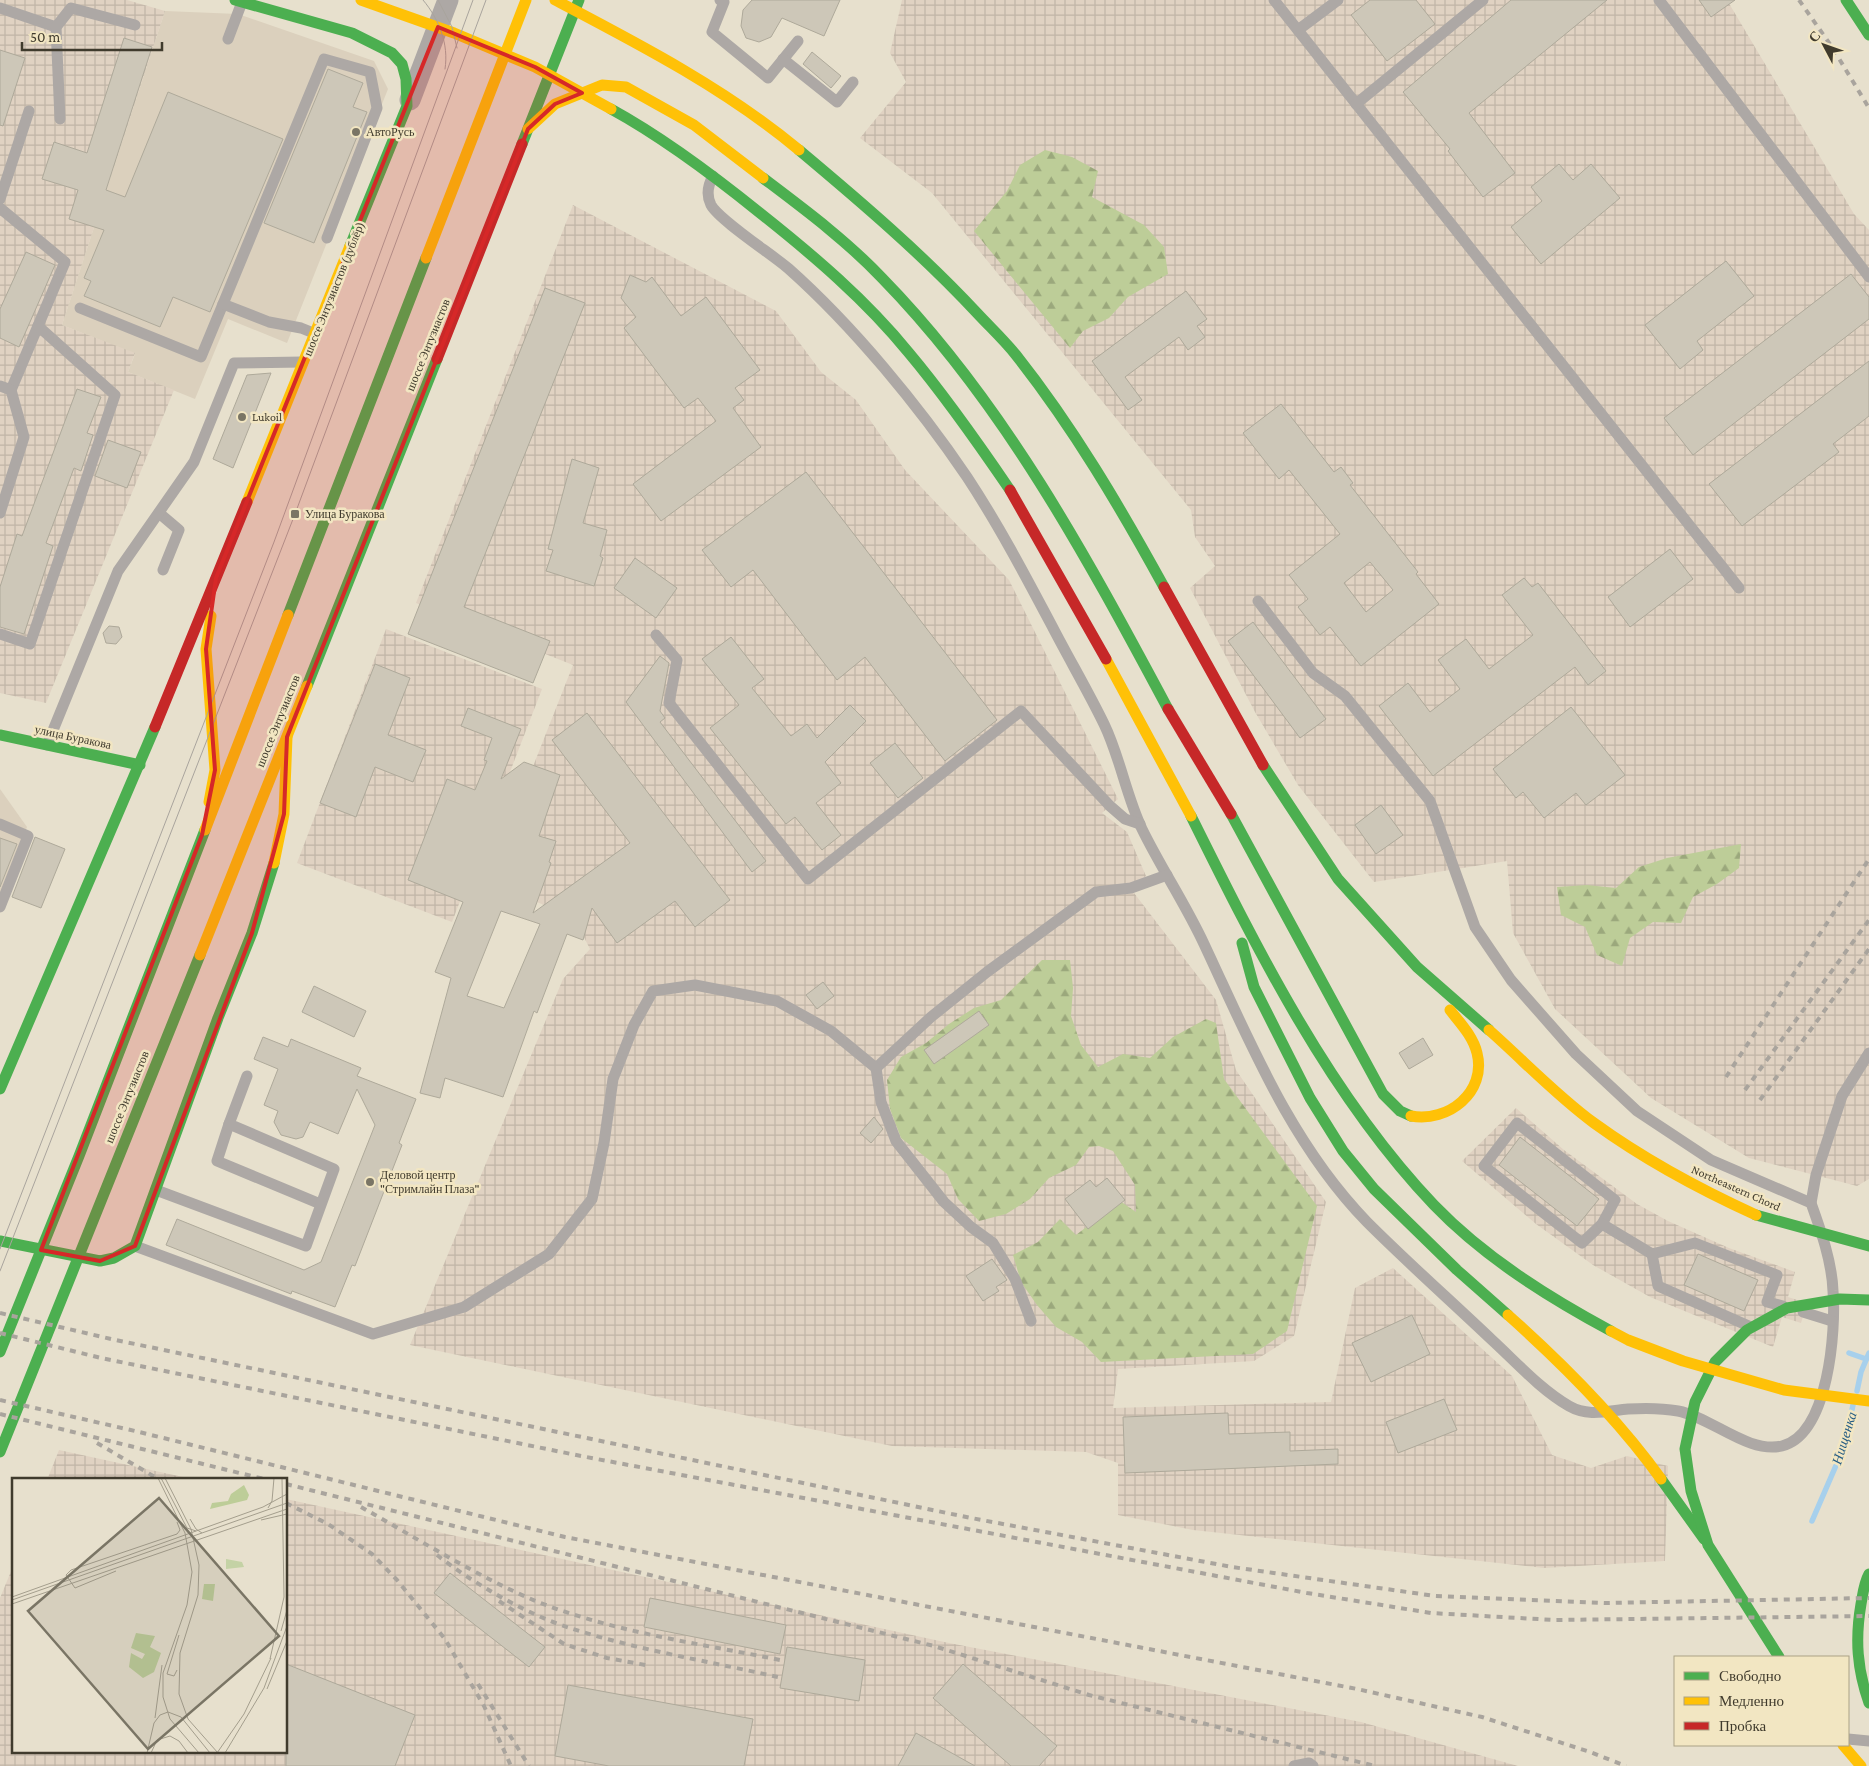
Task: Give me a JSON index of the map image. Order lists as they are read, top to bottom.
{
  "streets": {
    "main road": [
      "шоссе Энтузиастов (дублёр)",
      "шоссе Энтузиастов",
      "улица Буракова",
      "Northeastern Chord"
    ]
  },
  "water": ["Нищенка"],
  "places": {
    "other": ["АвтоРусь", "Lukoil", "Деловой центр \"Стримлайн Плаза\""],
    "transit": ["Улица Буракова"]
  },
  "legend": ["Свободно", "Медленно", "Пробка"],
  "scale_bar": "50 m",
  "north": "top left"
}
